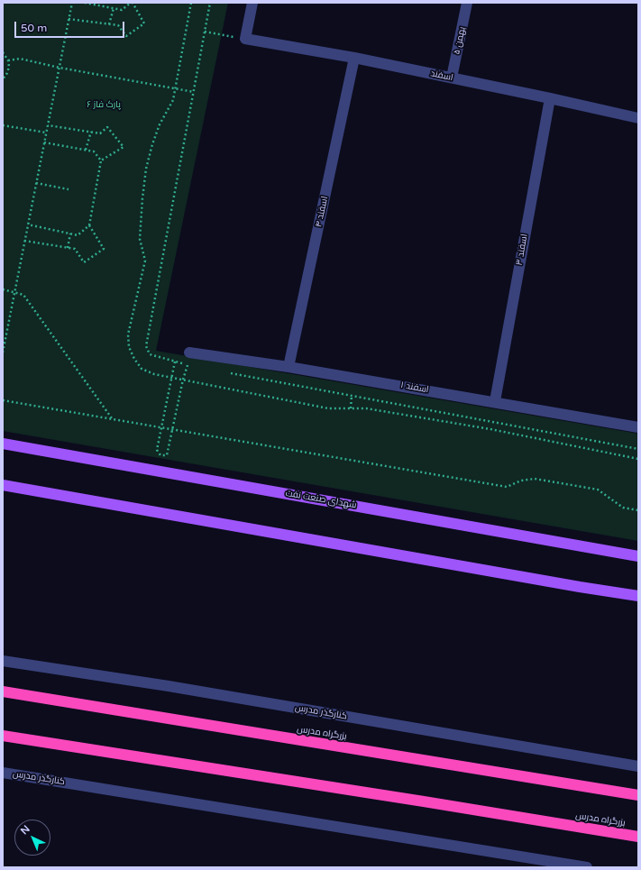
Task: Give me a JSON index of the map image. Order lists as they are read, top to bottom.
{
  "streets": {
    "highway": ["بزرگراه مدرس"],
    "main road": ["شهدای صنعت نفت"],
    "street": [
      "بهمن ۵",
      "اسفند",
      "اسفند ۴",
      "اسفند ۳",
      "اسفند ۱",
      "کنارگذر مدرس"
    ]
  },
  "crossings": [
    ["بهمن ۵", "اسفند"],
    ["اسفند", "اسفند ۴"],
    ["اسفند", "اسفند ۳"],
    ["اسفند ۴", "اسفند ۱"],
    ["اسفند ۳", "اسفند ۱"]
  ],
  "parks": ["پارک فاز ۶"],
  "scale_bar": "50 m",
  "north": "top left"
}
